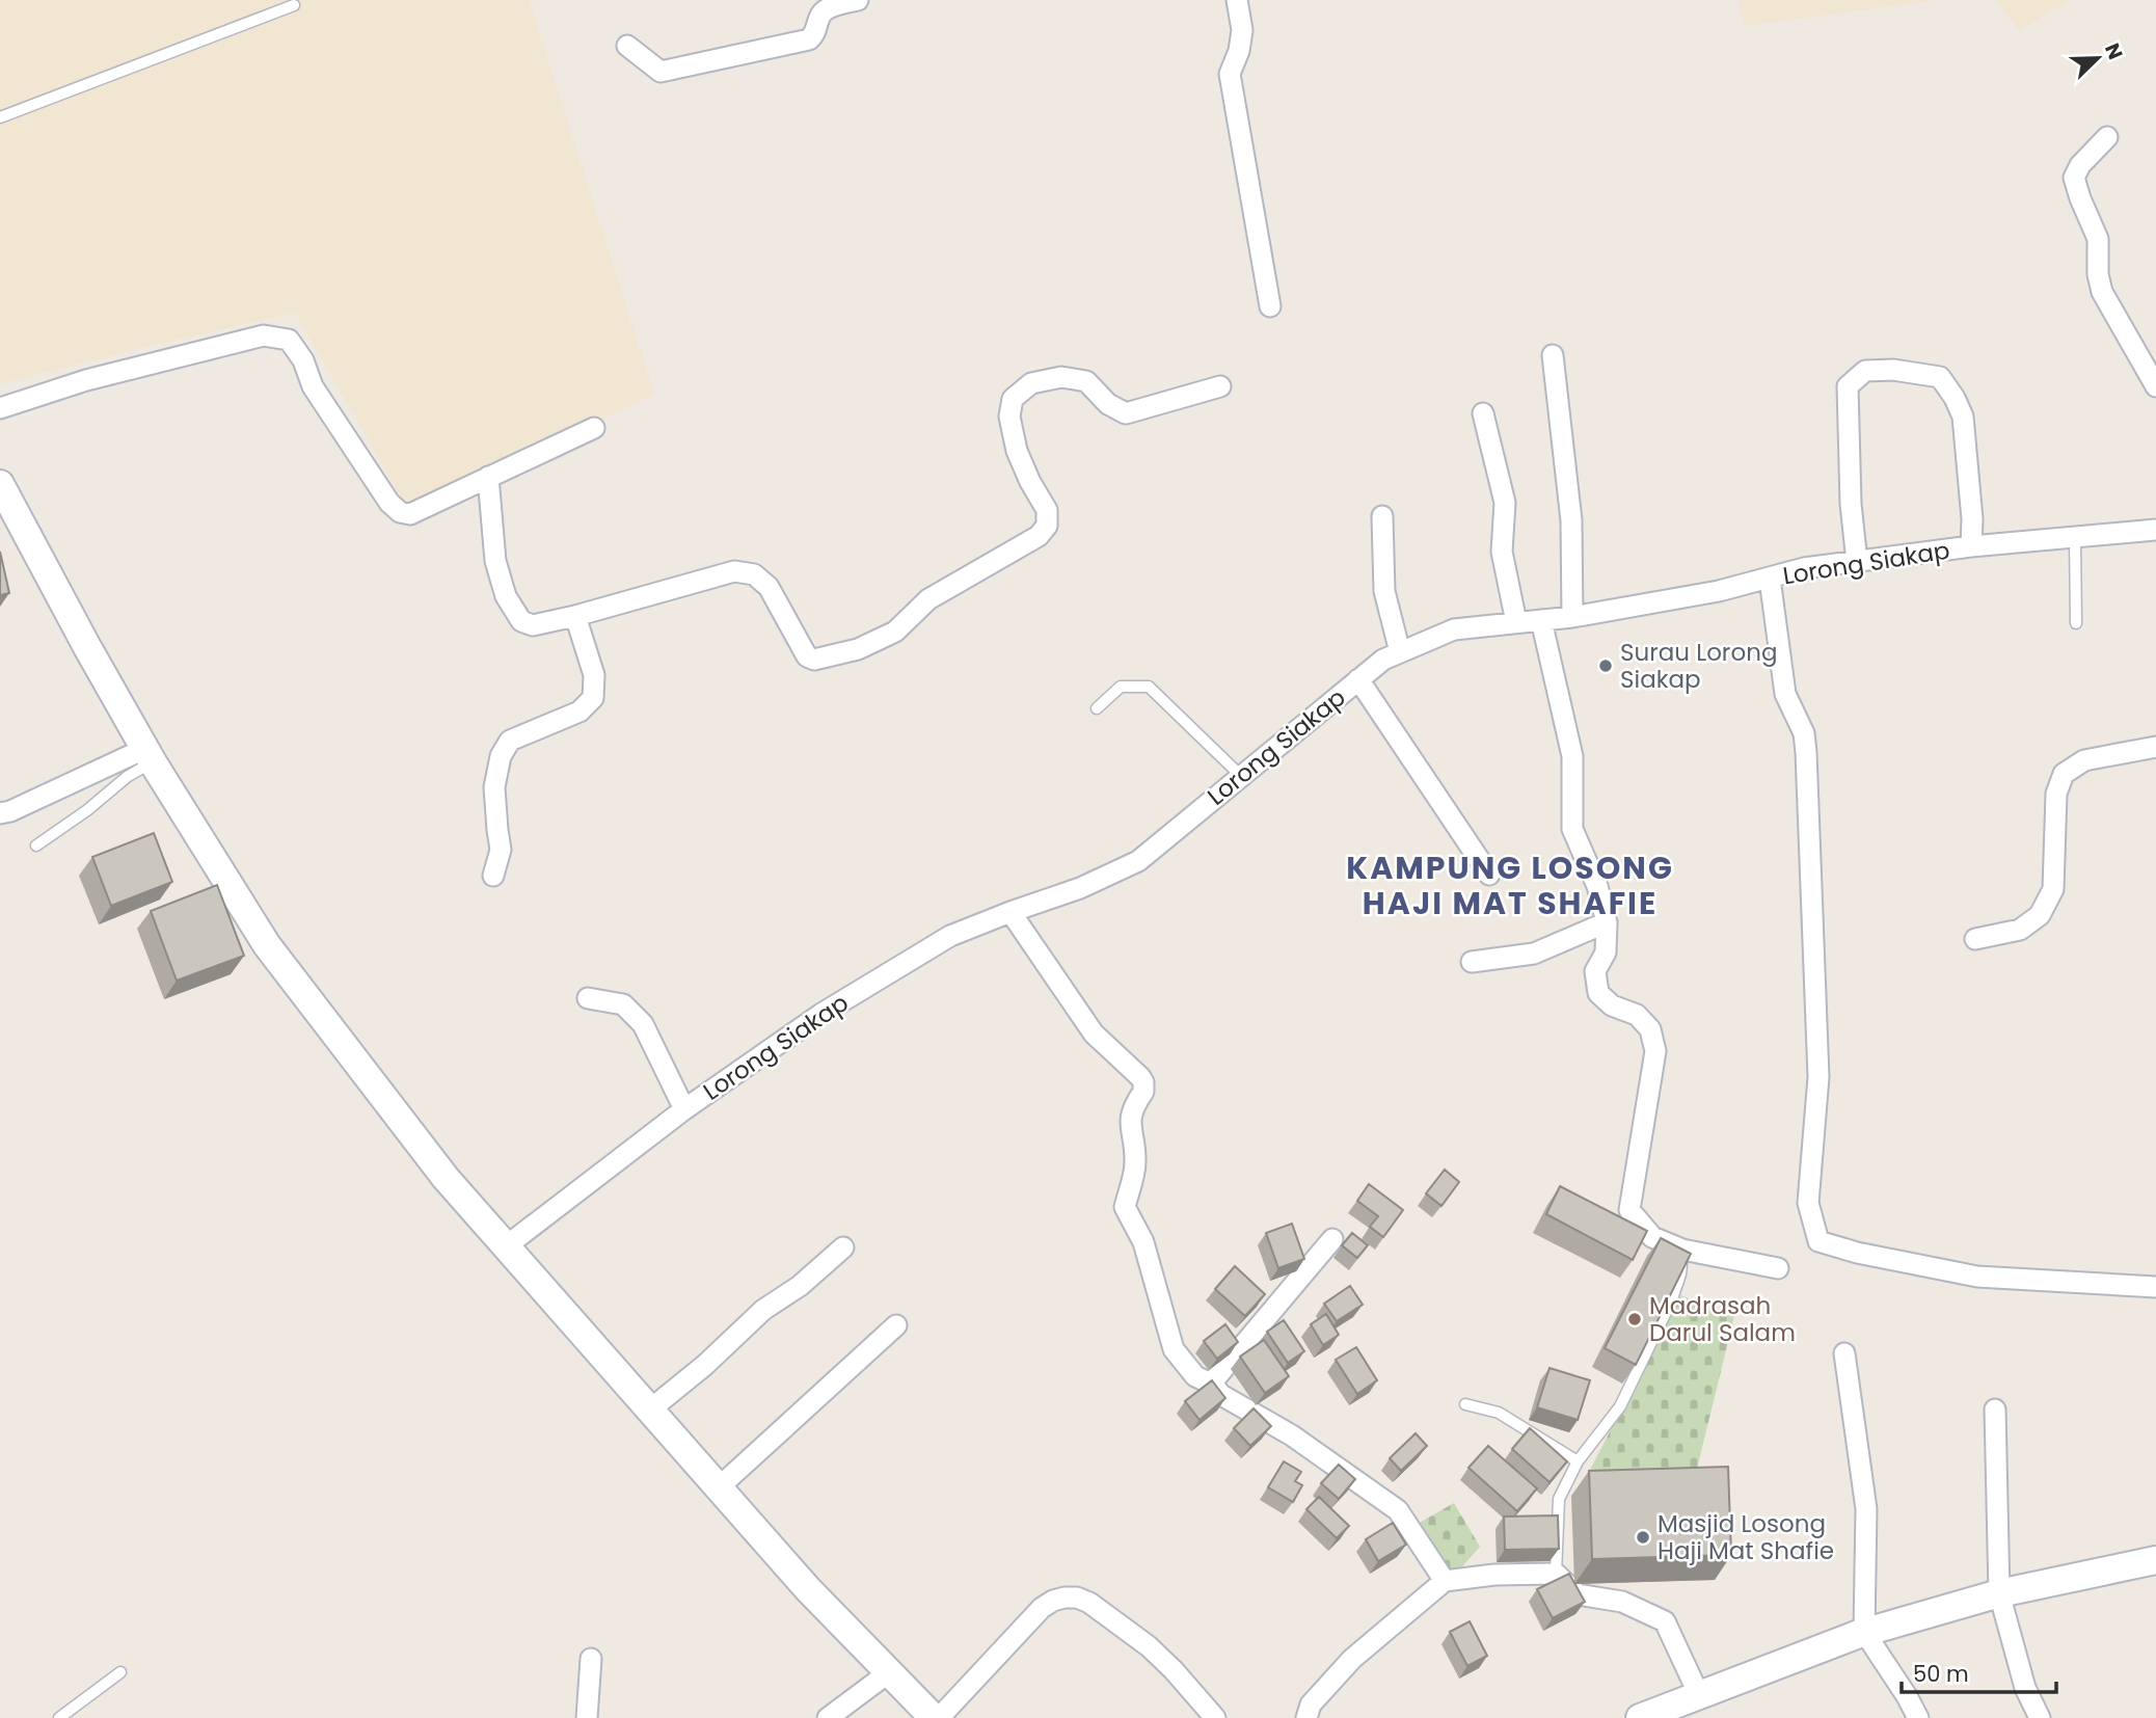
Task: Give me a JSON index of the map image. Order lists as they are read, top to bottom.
{
  "streets": {
    "street": ["Lorong Siakap"]
  },
  "districts": ["KAMPUNG LOSONG HAJI MAT SHAFIE"],
  "places": ["Surau Lorong Siakap", "Madrasah Darul Salam", "Masjid Losong Haji Mat Shafie"],
  "scale_bar": "50 m",
  "north": "top right"
}
